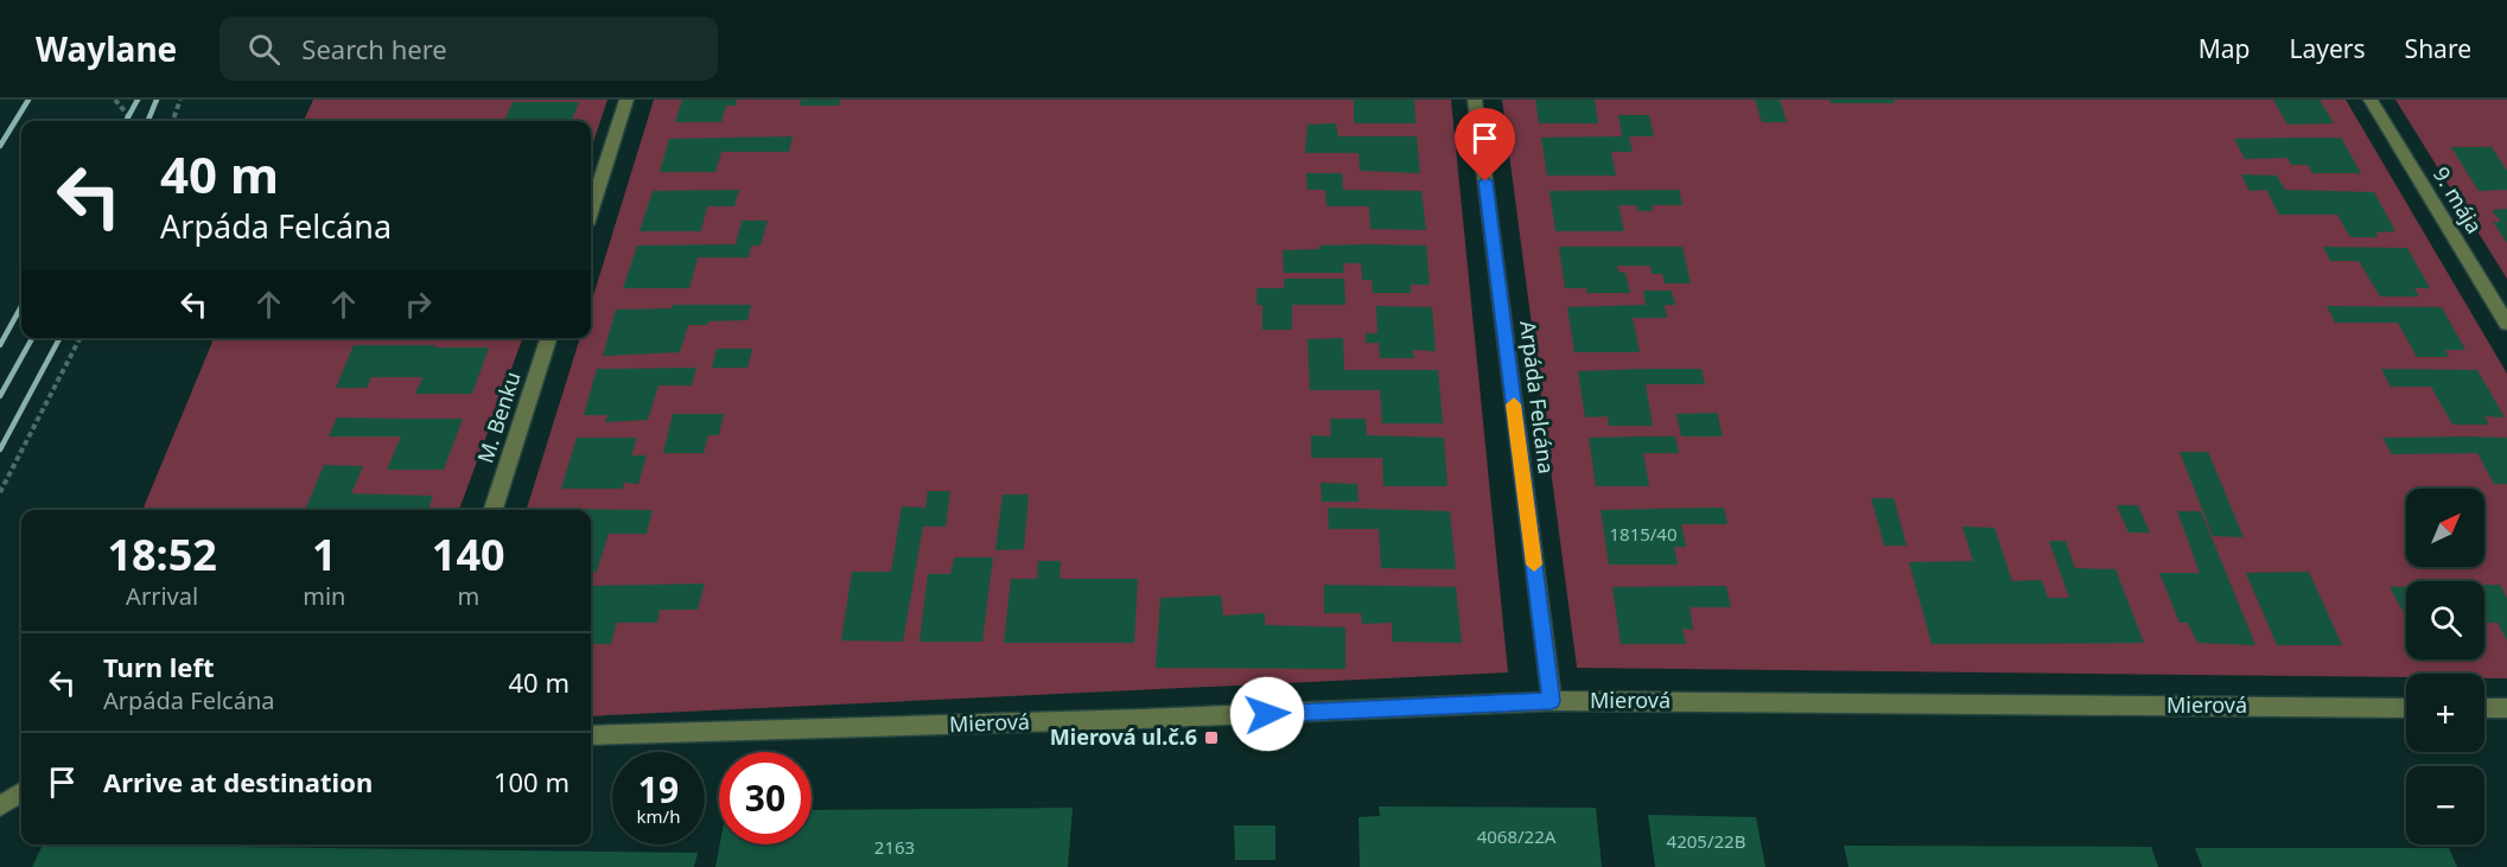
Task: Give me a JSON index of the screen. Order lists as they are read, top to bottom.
{
  "streets": {
    "street": [
      "9. mája",
      "Arpáda Felcána",
      "M. Benku",
      "Mierová"
    ]
  },
  "crossings": [
    ["Arpáda Felcána", "Mierová"]
  ],
  "places": {
    "transit": ["Mierová ul.č.6"]
  },
  "house_numbers": [
    "1815/40",
    "4068/22A",
    "4205/22B",
    "2163"
  ],
  "north": "top right",
  "page": {
    "header": "Waylane",
    "search": "Search here",
    "nav": ["Map", "Layers", "Share"],
    "turn": ["40 m", "Arpáda Felcána"],
    "map_buttons": ["+", "−"],
    "eta": [
      "18:52",
      "Arrival",
      "1",
      "min",
      "140",
      "m"
    ],
    "list": [
      {
        "name": "Turn left",
        "note": "Arpáda Felcána",
        "value": "40 m"
      },
      {
        "name": "Arrive at destination",
        "value": "100 m"
      }
    ],
    "speed": "19 km/h",
    "limit": "30"
  }
}
